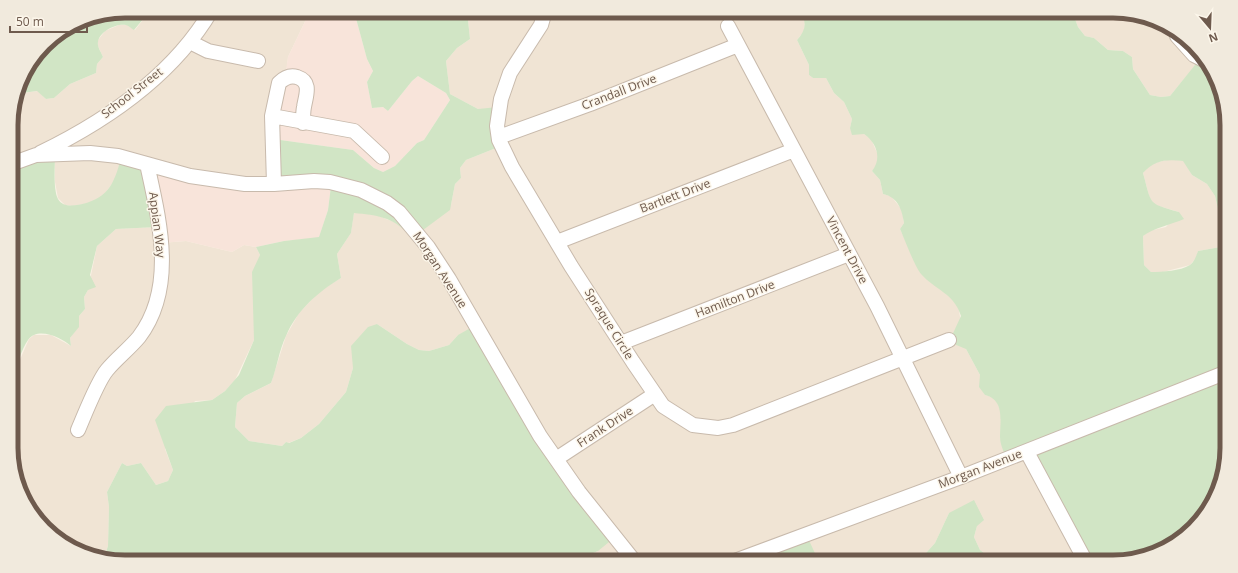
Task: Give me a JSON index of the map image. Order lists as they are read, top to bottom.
{
  "streets": {
    "street": [
      "Crandall Drive",
      "School Street",
      "Bartlett Drive",
      "Appian Way",
      "Vincent Drive",
      "Morgan Avenue",
      "Hamilton Drive",
      "Spraque Circle",
      "Frank Drive"
    ]
  },
  "crossings": [
    ["Crandall Drive", "Vincent Drive"],
    ["Crandall Drive", "Spraque Circle"],
    ["School Street", "Morgan Avenue"],
    ["Bartlett Drive", "Vincent Drive"],
    ["Bartlett Drive", "Spraque Circle"],
    ["Appian Way", "Morgan Avenue"],
    ["Vincent Drive", "Morgan Avenue"],
    ["Vincent Drive", "Hamilton Drive"],
    ["Vincent Drive", "Spraque Circle"],
    ["Morgan Avenue", "Frank Drive"],
    ["Hamilton Drive", "Spraque Circle"],
    ["Spraque Circle", "Frank Drive"]
  ],
  "scale_bar": "50 m",
  "north": "bottom"
}
